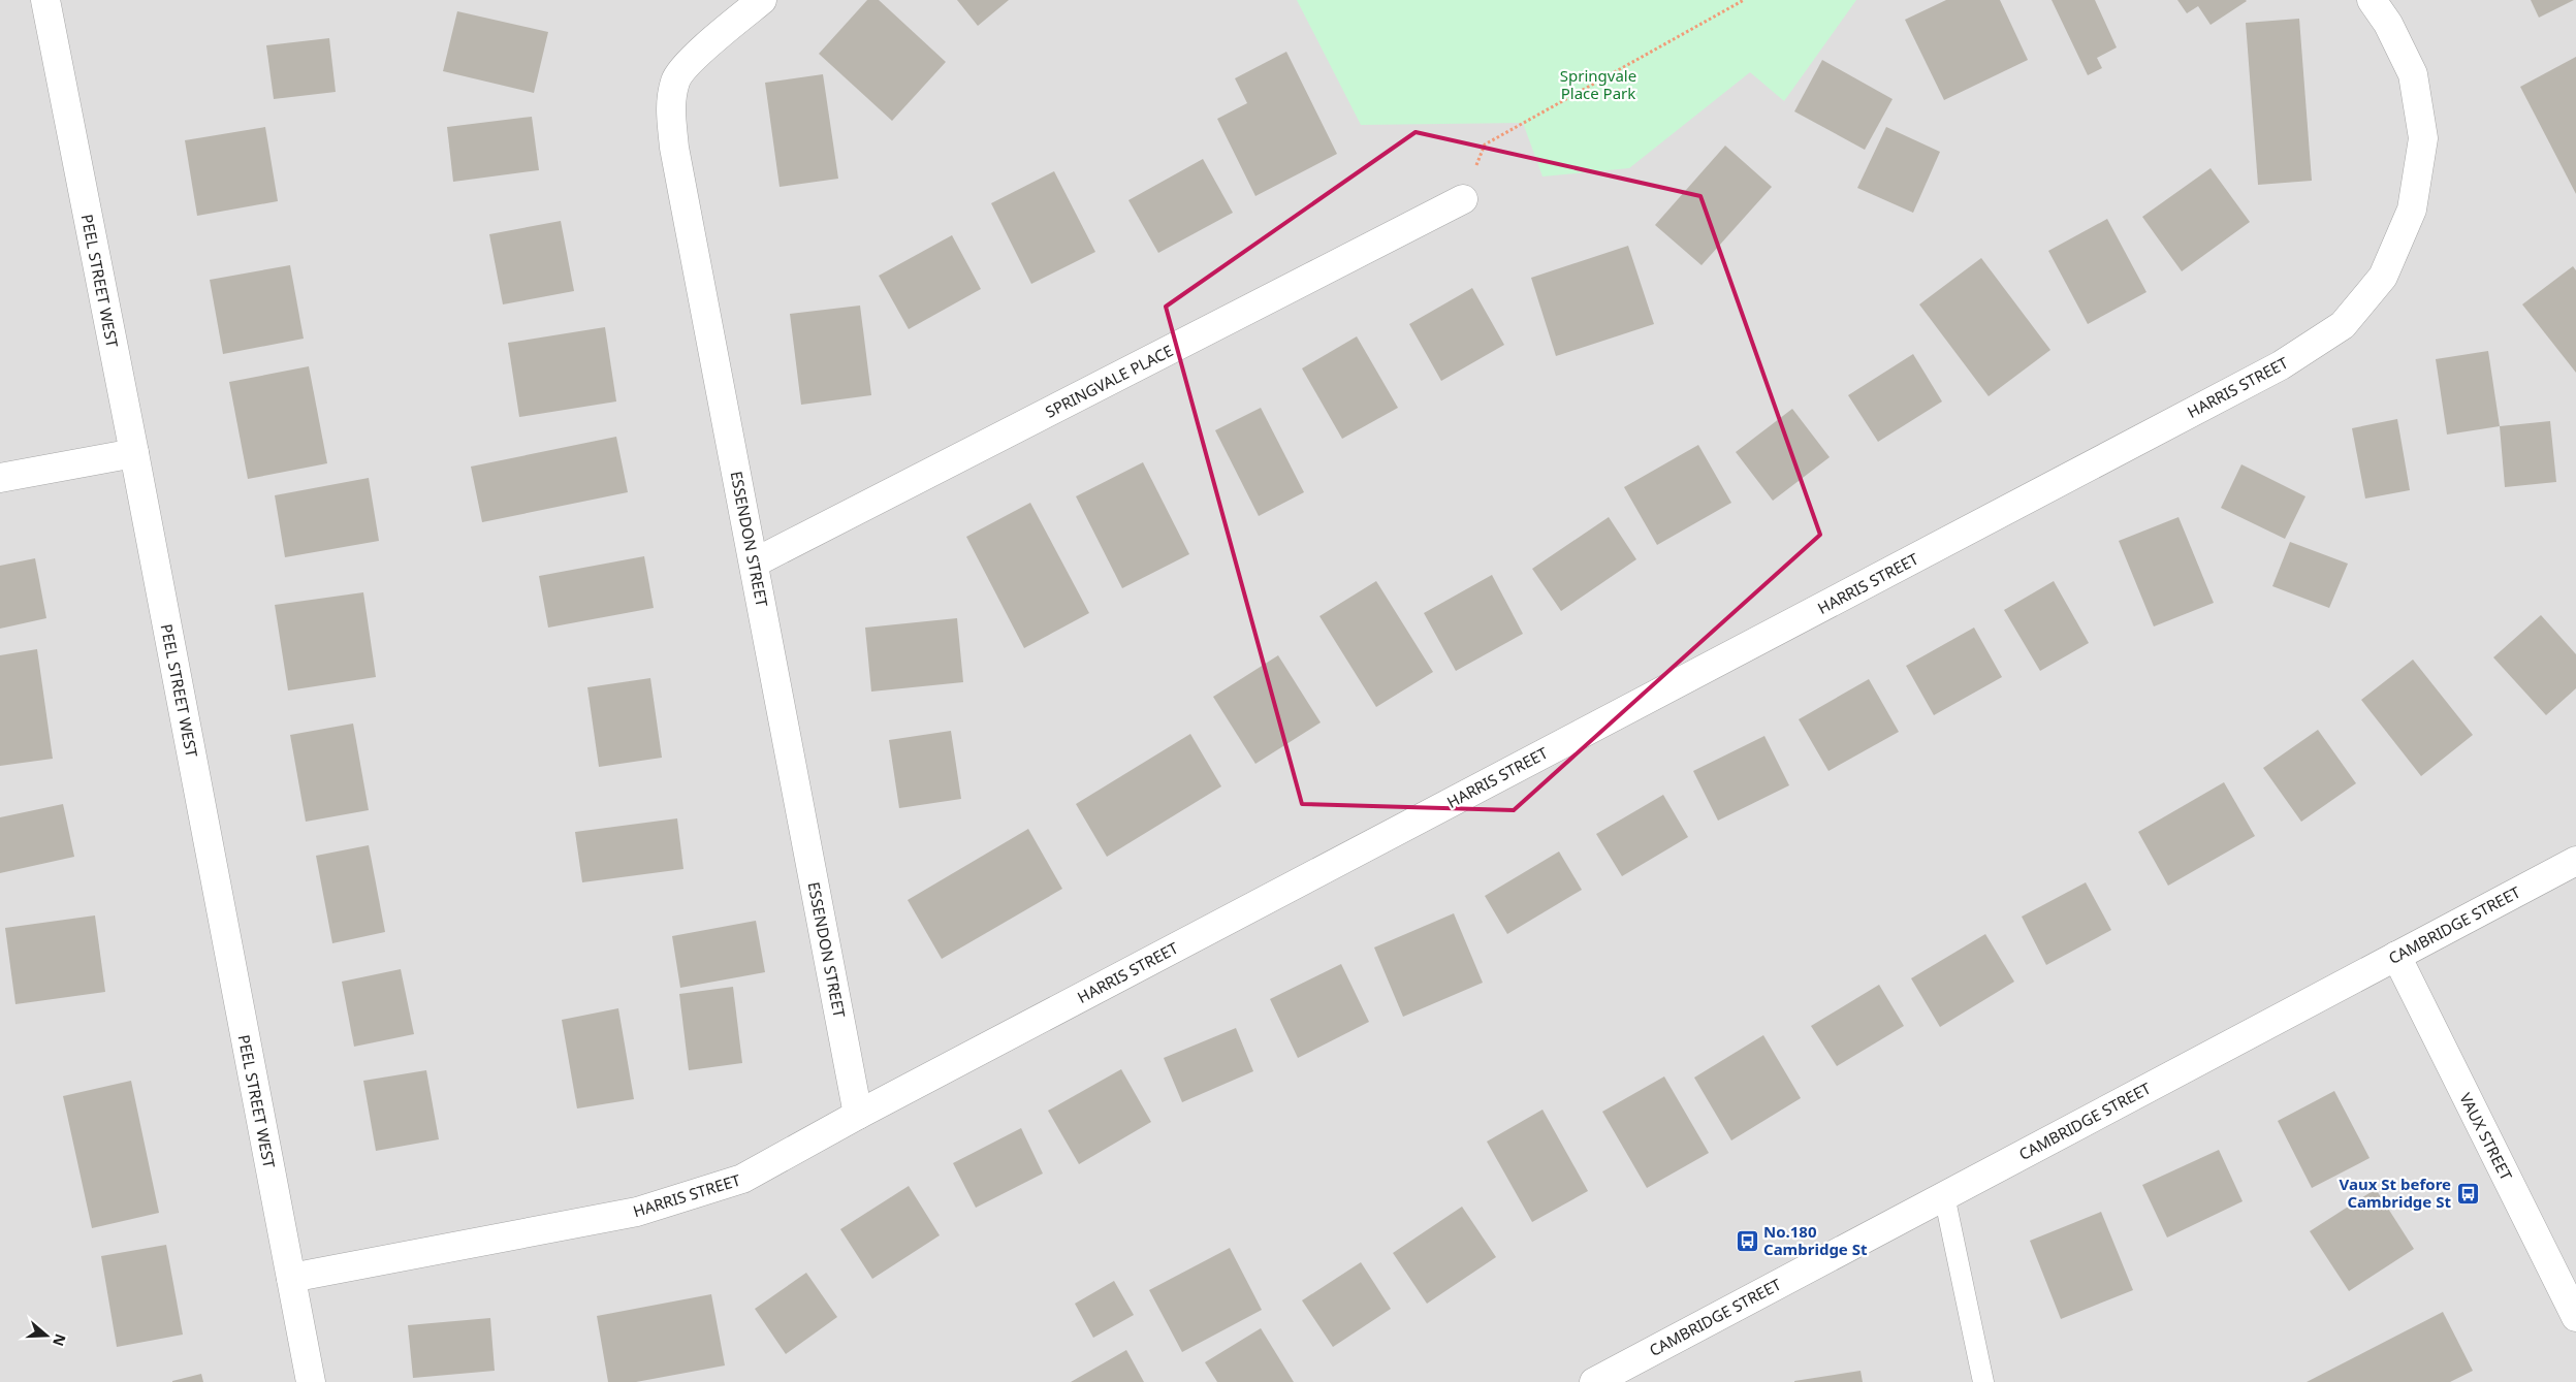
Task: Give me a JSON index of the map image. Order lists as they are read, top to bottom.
{
  "streets": {
    "street": [
      "PEEL STREET WEST",
      "SPRINGVALE PLACE",
      "HARRIS STREET",
      "ESSENDON STREET",
      "CAMBRIDGE STREET",
      "VAUX STREET"
    ]
  },
  "crossings": [
    ["PEEL STREET WEST", "HARRIS STREET"],
    ["SPRINGVALE PLACE", "ESSENDON STREET"],
    ["HARRIS STREET", "ESSENDON STREET"],
    ["CAMBRIDGE STREET", "VAUX STREET"]
  ],
  "parks": ["Springvale Place Park"],
  "places": {
    "bus stop": ["Vaux St before Cambridge St", "No.180 Cambridge St"]
  },
  "north": "right"
}
